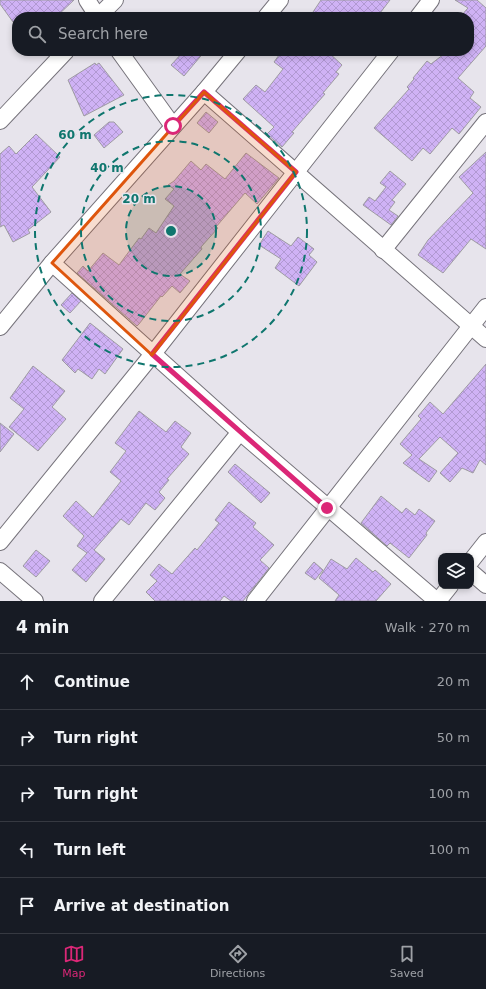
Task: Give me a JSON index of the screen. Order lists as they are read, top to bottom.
{
  "page": {
    "search": "Search here",
    "heading": ["4 min", "Walk · 270 m"],
    "list": [
      ["Continue", "20 m"],
      ["Turn right", "50 m"],
      ["Turn right", "100 m"],
      ["Turn left", "100 m"],
      "Arrive at destination"
    ],
    "nav": ["Map", "Directions", "Saved"]
  },
  "rings": ["60 m", "40 m", "20 m"]
}
